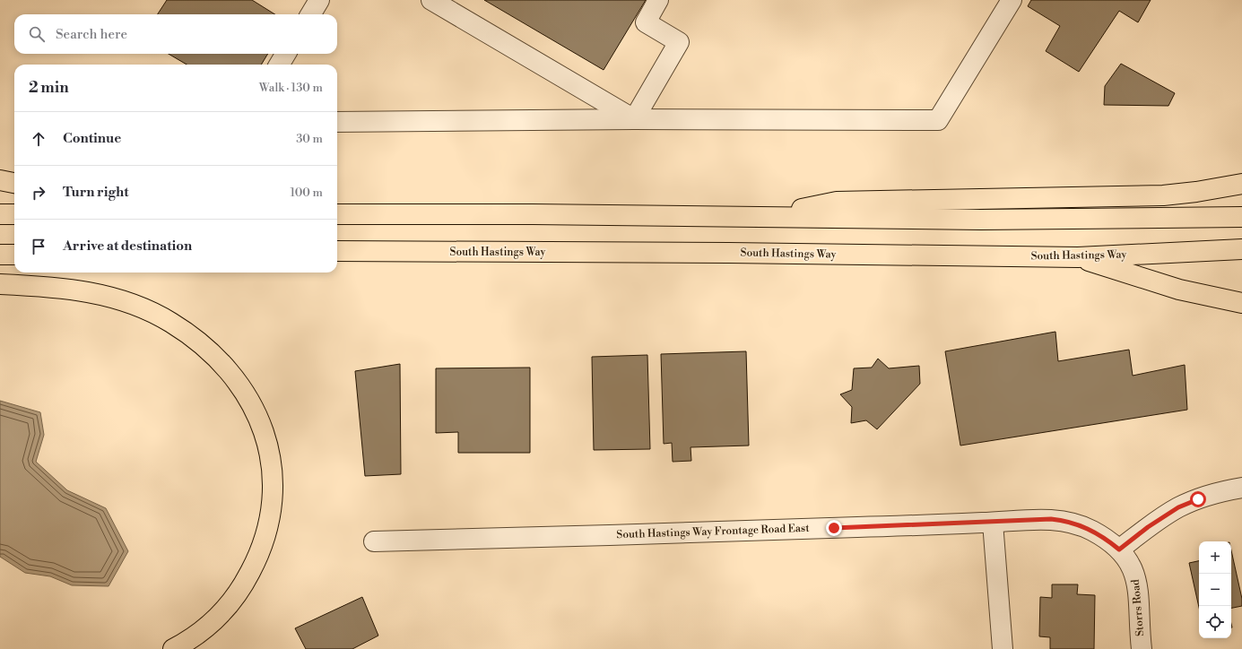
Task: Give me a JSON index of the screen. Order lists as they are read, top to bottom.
{
  "streets": {
    "main road": ["South Hastings Way"],
    "street": ["South Hastings Way Frontage Road East", "Storrs Road"]
  },
  "crossings": [
    ["South Hastings Way Frontage Road East", "Storrs Road"]
  ],
  "page": {
    "search": "Search here",
    "heading": ["2 min", "Walk · 130 m"],
    "list": [
      ["Continue", "30 m"],
      ["Turn right", "100 m"],
      "Arrive at destination"
    ],
    "map_buttons": ["+", "−"]
  }
}
